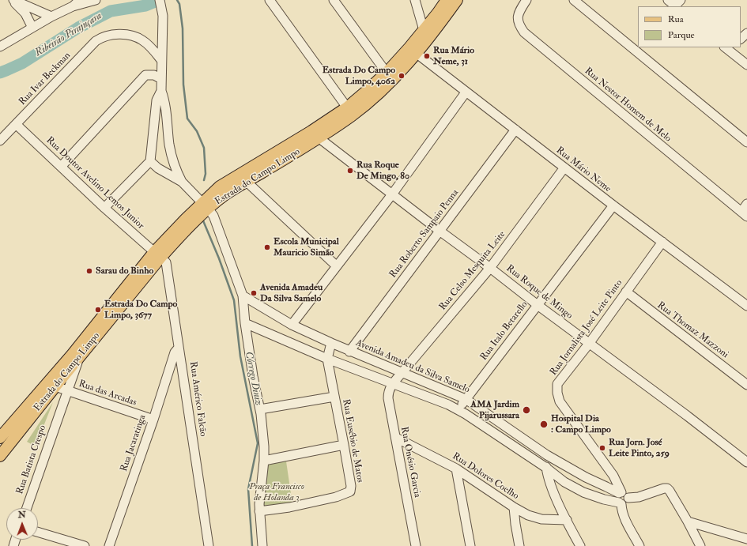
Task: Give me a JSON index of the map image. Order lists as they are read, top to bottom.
{
  "streets": {
    "main road": ["Estrada do Campo Limpo"],
    "street": [
      "Rua Ivar Beckman",
      "Rua Nestor Homem de Melo",
      "Rua Mário Neme",
      "Rua Doutor Avelino Lemos Junior",
      "Rua Roberto Sampaio Penna",
      "Rua Celso Mesquita Leite",
      "Rua Roque de Mingo",
      "Rua Jornalista José Leite Pinto",
      "Rua Thomaz Mazzoni",
      "Rua Italo Betarello",
      "Avenida Amadeu da Silva Samelo",
      "Rua das Arcadas",
      "Rua Américo Falcão",
      "Rua Eusébio de Matos",
      "Rua Jacaratinga",
      "Rua Batista Crespo",
      "Rua Onésio Garcia",
      "Rua Dolores Coelho"
    ]
  },
  "crossings": [
    ["Rua Ivar Beckman", "Rua Doutor Avelino Lemos Junior"],
    ["Rua Mário Neme", "Estrada do Campo Limpo"],
    ["Rua Mário Neme", "Rua Roberto Sampaio Penna"],
    ["Rua Mário Neme", "Rua Celso Mesquita Leite"],
    ["Rua Mário Neme", "Rua Jornalista José Leite Pinto"],
    ["Rua Mário Neme", "Rua Italo Betarello"],
    ["Estrada do Campo Limpo", "Rua Doutor Avelino Lemos Junior"],
    ["Estrada do Campo Limpo", "Rua Roque de Mingo"],
    ["Estrada do Campo Limpo", "Rua das Arcadas"],
    ["Estrada do Campo Limpo", "Rua Américo Falcão"],
    ["Estrada do Campo Limpo", "Rua Batista Crespo"],
    ["Rua Doutor Avelino Lemos Junior", "Rua Américo Falcão"],
    ["Rua Roberto Sampaio Penna", "Rua Roque de Mingo"],
    ["Rua Roberto Sampaio Penna", "Avenida Amadeu da Silva Samelo"],
    ["Rua Celso Mesquita Leite", "Rua Roque de Mingo"],
    ["Rua Celso Mesquita Leite", "Avenida Amadeu da Silva Samelo"],
    ["Rua Celso Mesquita Leite", "Rua Onésio Garcia"],
    ["Rua Roque de Mingo", "Rua Jornalista José Leite Pinto"],
    ["Rua Roque de Mingo", "Rua Italo Betarello"],
    ["Rua Jornalista José Leite Pinto", "Rua Thomaz Mazzoni"],
    ["Rua Jornalista José Leite Pinto", "Avenida Amadeu da Silva Samelo"],
    ["Rua Italo Betarello", "Avenida Amadeu da Silva Samelo"],
    ["Rua das Arcadas", "Rua Jacaratinga"],
    ["Rua das Arcadas", "Rua Batista Crespo"],
    ["Rua Américo Falcão", "Rua Jacaratinga"],
    ["Rua Onésio Garcia", "Rua Dolores Coelho"]
  ],
  "water": ["Ribeirão Pirajuçara", "Córrego Diniz"],
  "parks": ["Praça Francisco de Holanda 3"],
  "places": [
    "Rua Mário Neme, 31",
    "Estrada Do Campo Limpo, 4062",
    "Rua Roque De Mingo, 80",
    "Escola Municipal Mauricio Simão",
    "Sarau do Binho",
    "Avenida Amadeu Da Silva Samelo",
    "Estrada Do Campo Limpo, 3677",
    "AMA Jardim Pijarussara",
    "Hospital Dia : Campo Limpo",
    "Rua Jorn. José Leite Pinto, 259"
  ],
  "legend": ["Rua", "Parque"],
  "north": "top"
}
